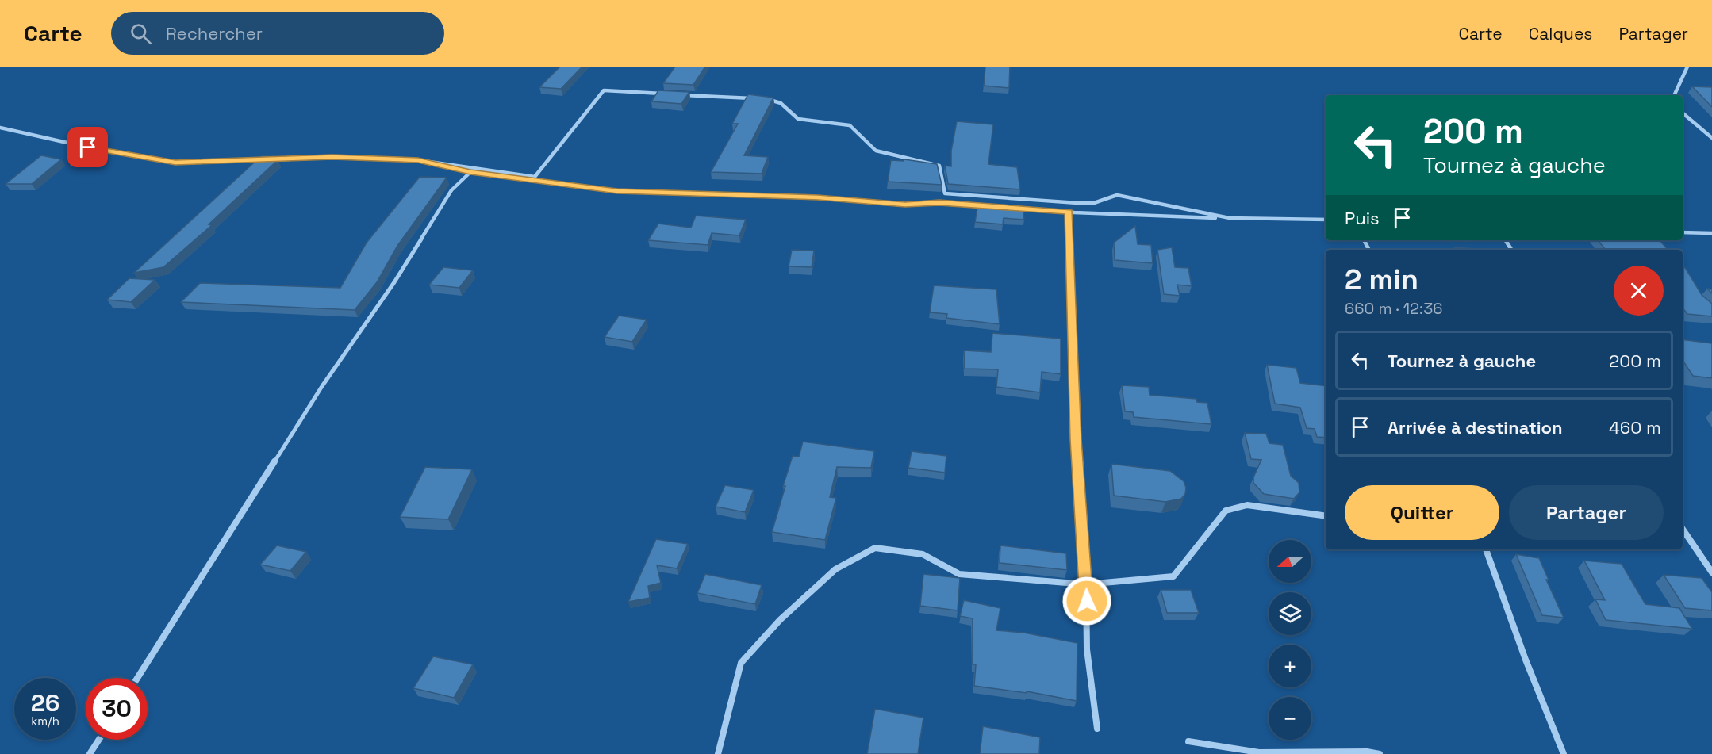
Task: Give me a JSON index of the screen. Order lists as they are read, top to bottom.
{
  "north": "left",
  "page": {
    "header": "Carte",
    "search": "Rechercher",
    "nav": ["Carte", "Calques", "Partager"],
    "turn": ["200 m", "Tournez à gauche"],
    "then": "Puis",
    "heading": ["2 min", "660 m · 12:36"],
    "list": [
      {
        "name": "Tournez à gauche",
        "value": "200 m"
      },
      {
        "name": "Arrivée à destination",
        "value": "460 m"
      }
    ],
    "buttons": ["Quitter", "Partager"],
    "map_buttons": ["+", "−"],
    "speed": "26 km/h",
    "limit": "30"
  }
}
